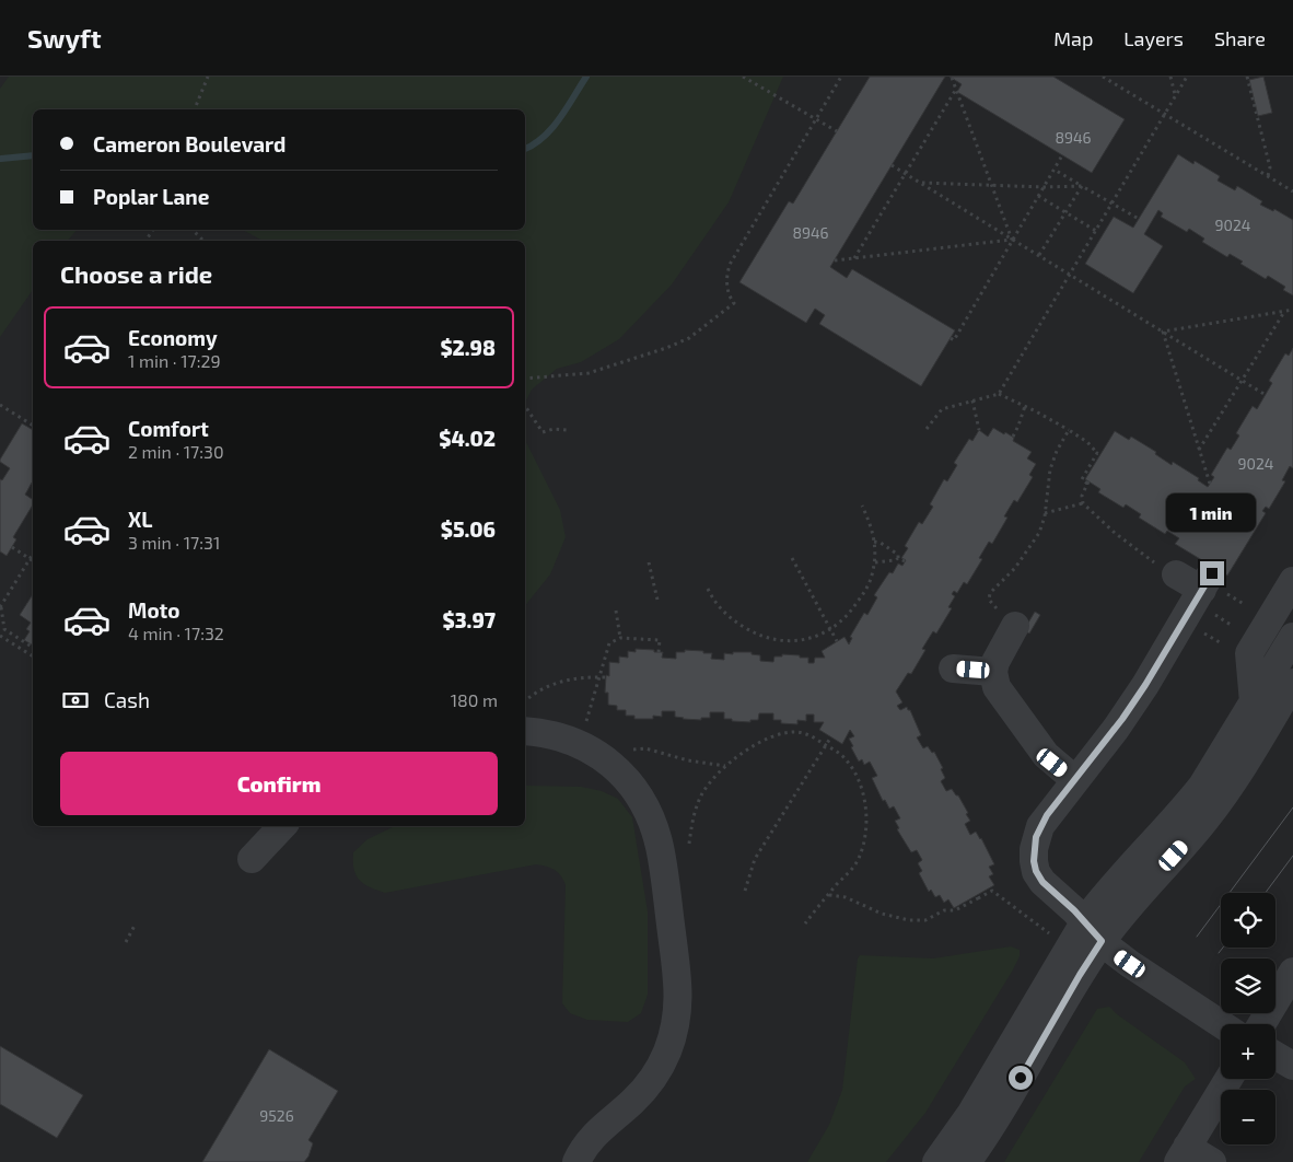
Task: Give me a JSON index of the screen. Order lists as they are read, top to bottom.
{
  "house_numbers": [
    "8946",
    "9024",
    "8946",
    "9024",
    "9526"
  ],
  "page": {
    "header": "Swyft",
    "nav": ["Map", "Layers", "Share"],
    "banner": ["Cameron Boulevard", "Poplar Lane"],
    "heading": "Choose a ride",
    "list": [
      {
        "name": "Economy",
        "note": "1 min · 17:29",
        "value": "$2.98"
      },
      {
        "name": "Comfort",
        "note": "2 min · 17:30",
        "value": "$4.02"
      },
      {
        "name": "XL",
        "note": "3 min · 17:31",
        "value": "$5.06"
      },
      {
        "name": "Moto",
        "note": "4 min · 17:32",
        "value": "$3.97"
      }
    ],
    "bubble": "1 min",
    "pay": ["Cash", "180 m"],
    "buttons": "Confirm",
    "map_buttons": ["+", "−"]
  }
}
